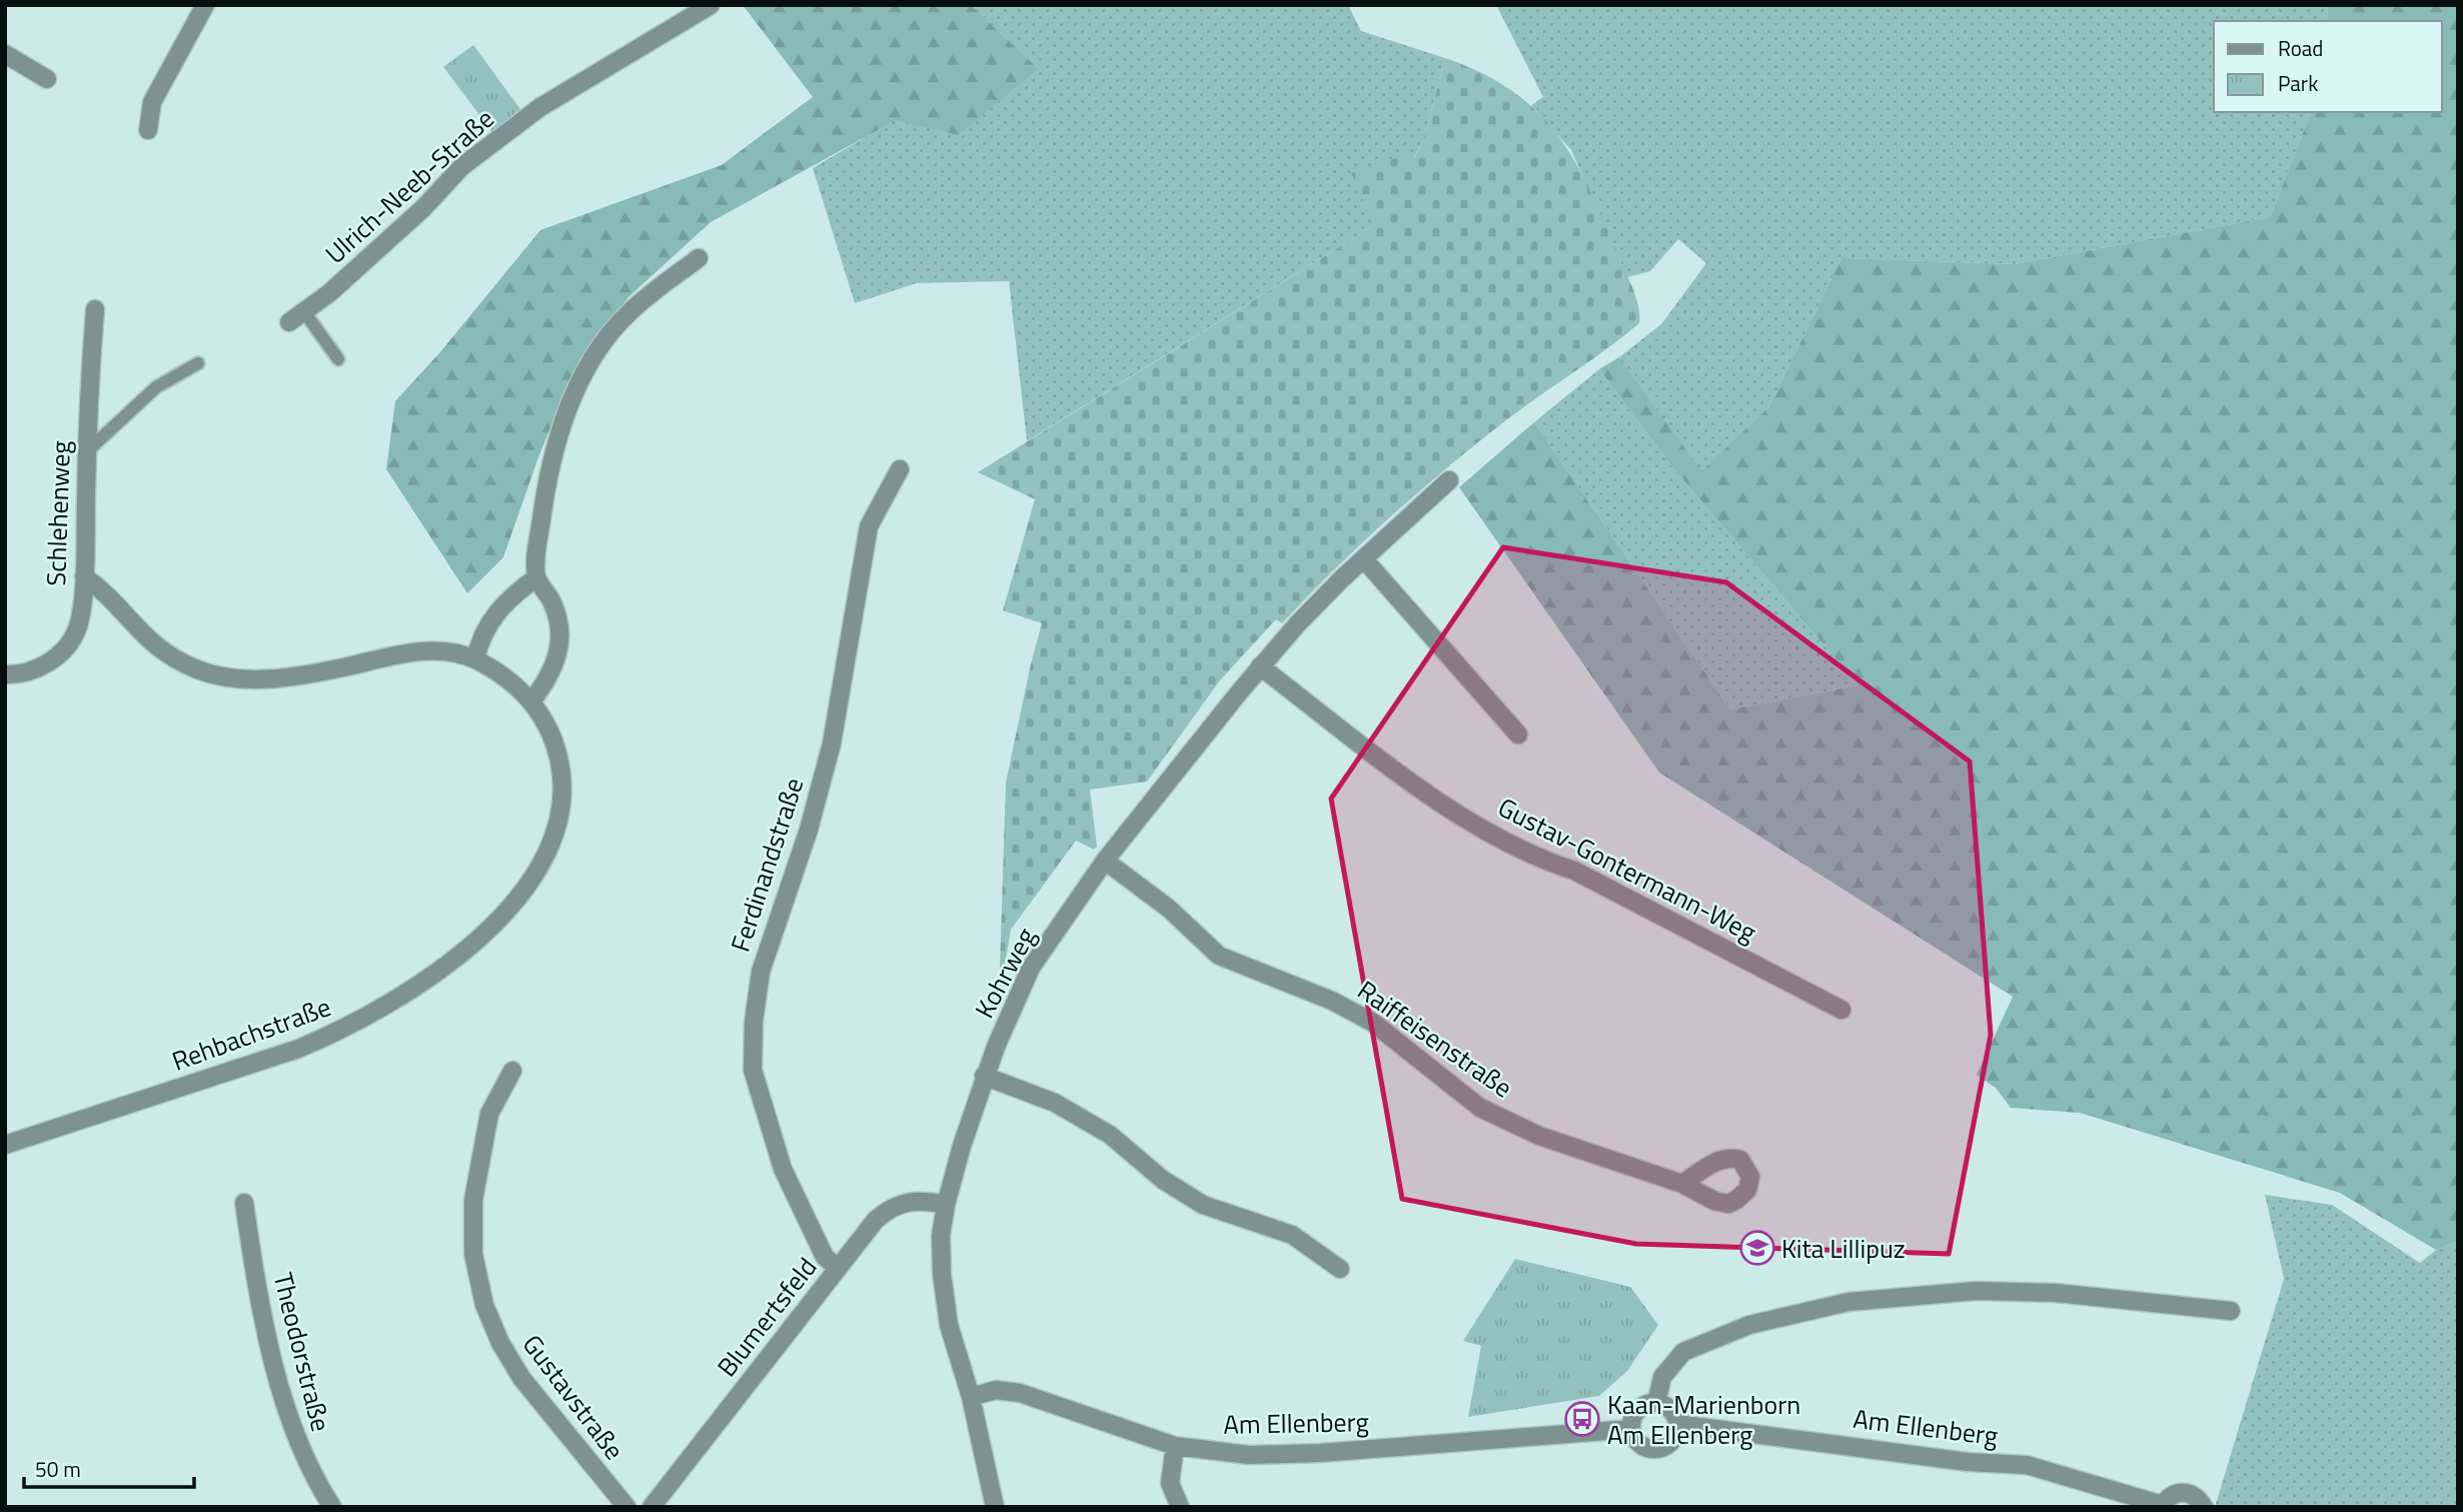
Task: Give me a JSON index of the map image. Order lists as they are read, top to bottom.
{
  "streets": {
    "street": [
      "Ulrich-Neeb-Straße",
      "Schlehenweg",
      "Ferdinandstraße",
      "Gustav-Gontermann-Weg",
      "Kohrweg",
      "Rehbachstraße",
      "Raiffeisenstraße",
      "Blumertsfeld",
      "Theodorstraße",
      "Gustavstraße",
      "Am Ellenberg"
    ]
  },
  "crossings": [
    ["Schlehenweg", "Rehbachstraße"],
    ["Ferdinandstraße", "Blumertsfeld"],
    ["Gustav-Gontermann-Weg", "Kohrweg"],
    ["Kohrweg", "Raiffeisenstraße"],
    ["Kohrweg", "Blumertsfeld"],
    ["Kohrweg", "Am Ellenberg"]
  ],
  "places": {
    "school or university": ["Kita Lillipuz"],
    "bus stop": ["Kaan-Marienborn Am Ellenberg"]
  },
  "legend": ["Road", "Park"],
  "scale_bar": "50 m"
}
